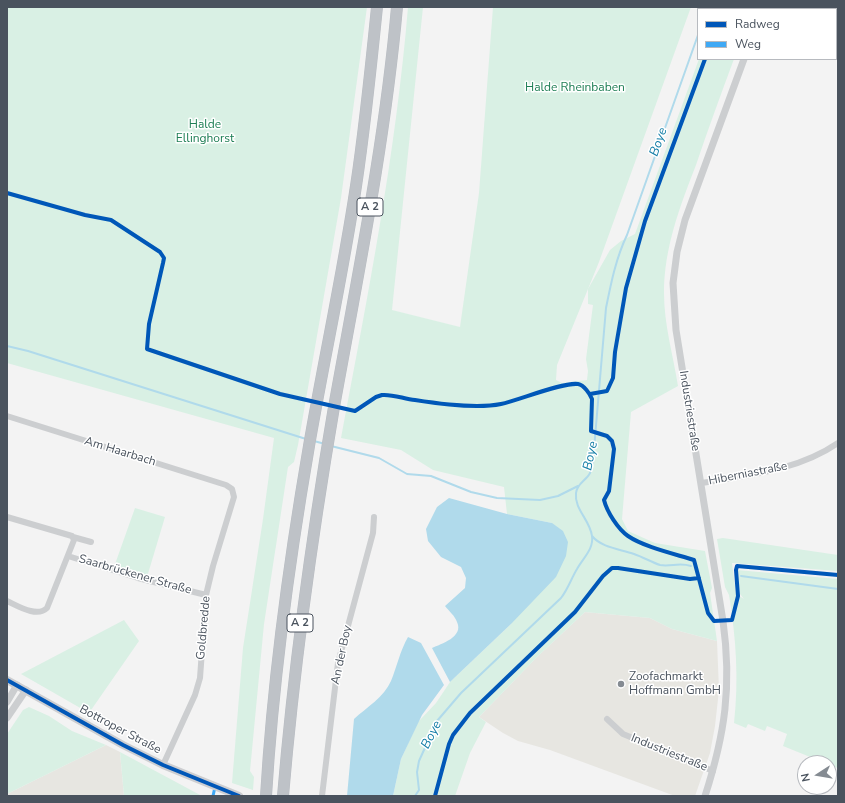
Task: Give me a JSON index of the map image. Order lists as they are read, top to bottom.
{
  "streets": {
    "highway": ["A 2"],
    "main road": ["Bottroper Straße"],
    "street": [
      "Industriestraße",
      "Am Haarbach",
      "Hiberniastraße",
      "Saarbrückener Straße",
      "Goldbredde",
      "An der Boy"
    ]
  },
  "crossings": [
    ["Industriestraße", "Hiberniastraße"],
    ["Am Haarbach", "Goldbredde"],
    ["Saarbrückener Straße", "Goldbredde"],
    ["Goldbredde", "Bottroper Straße"]
  ],
  "water": ["Boye"],
  "parks": ["Halde Rheinbaben", "Halde Ellinghorst"],
  "places": ["Zoofachmarkt Hoffmann GmbH"],
  "legend": ["Radweg", "Weg"],
  "north": "left"
}
